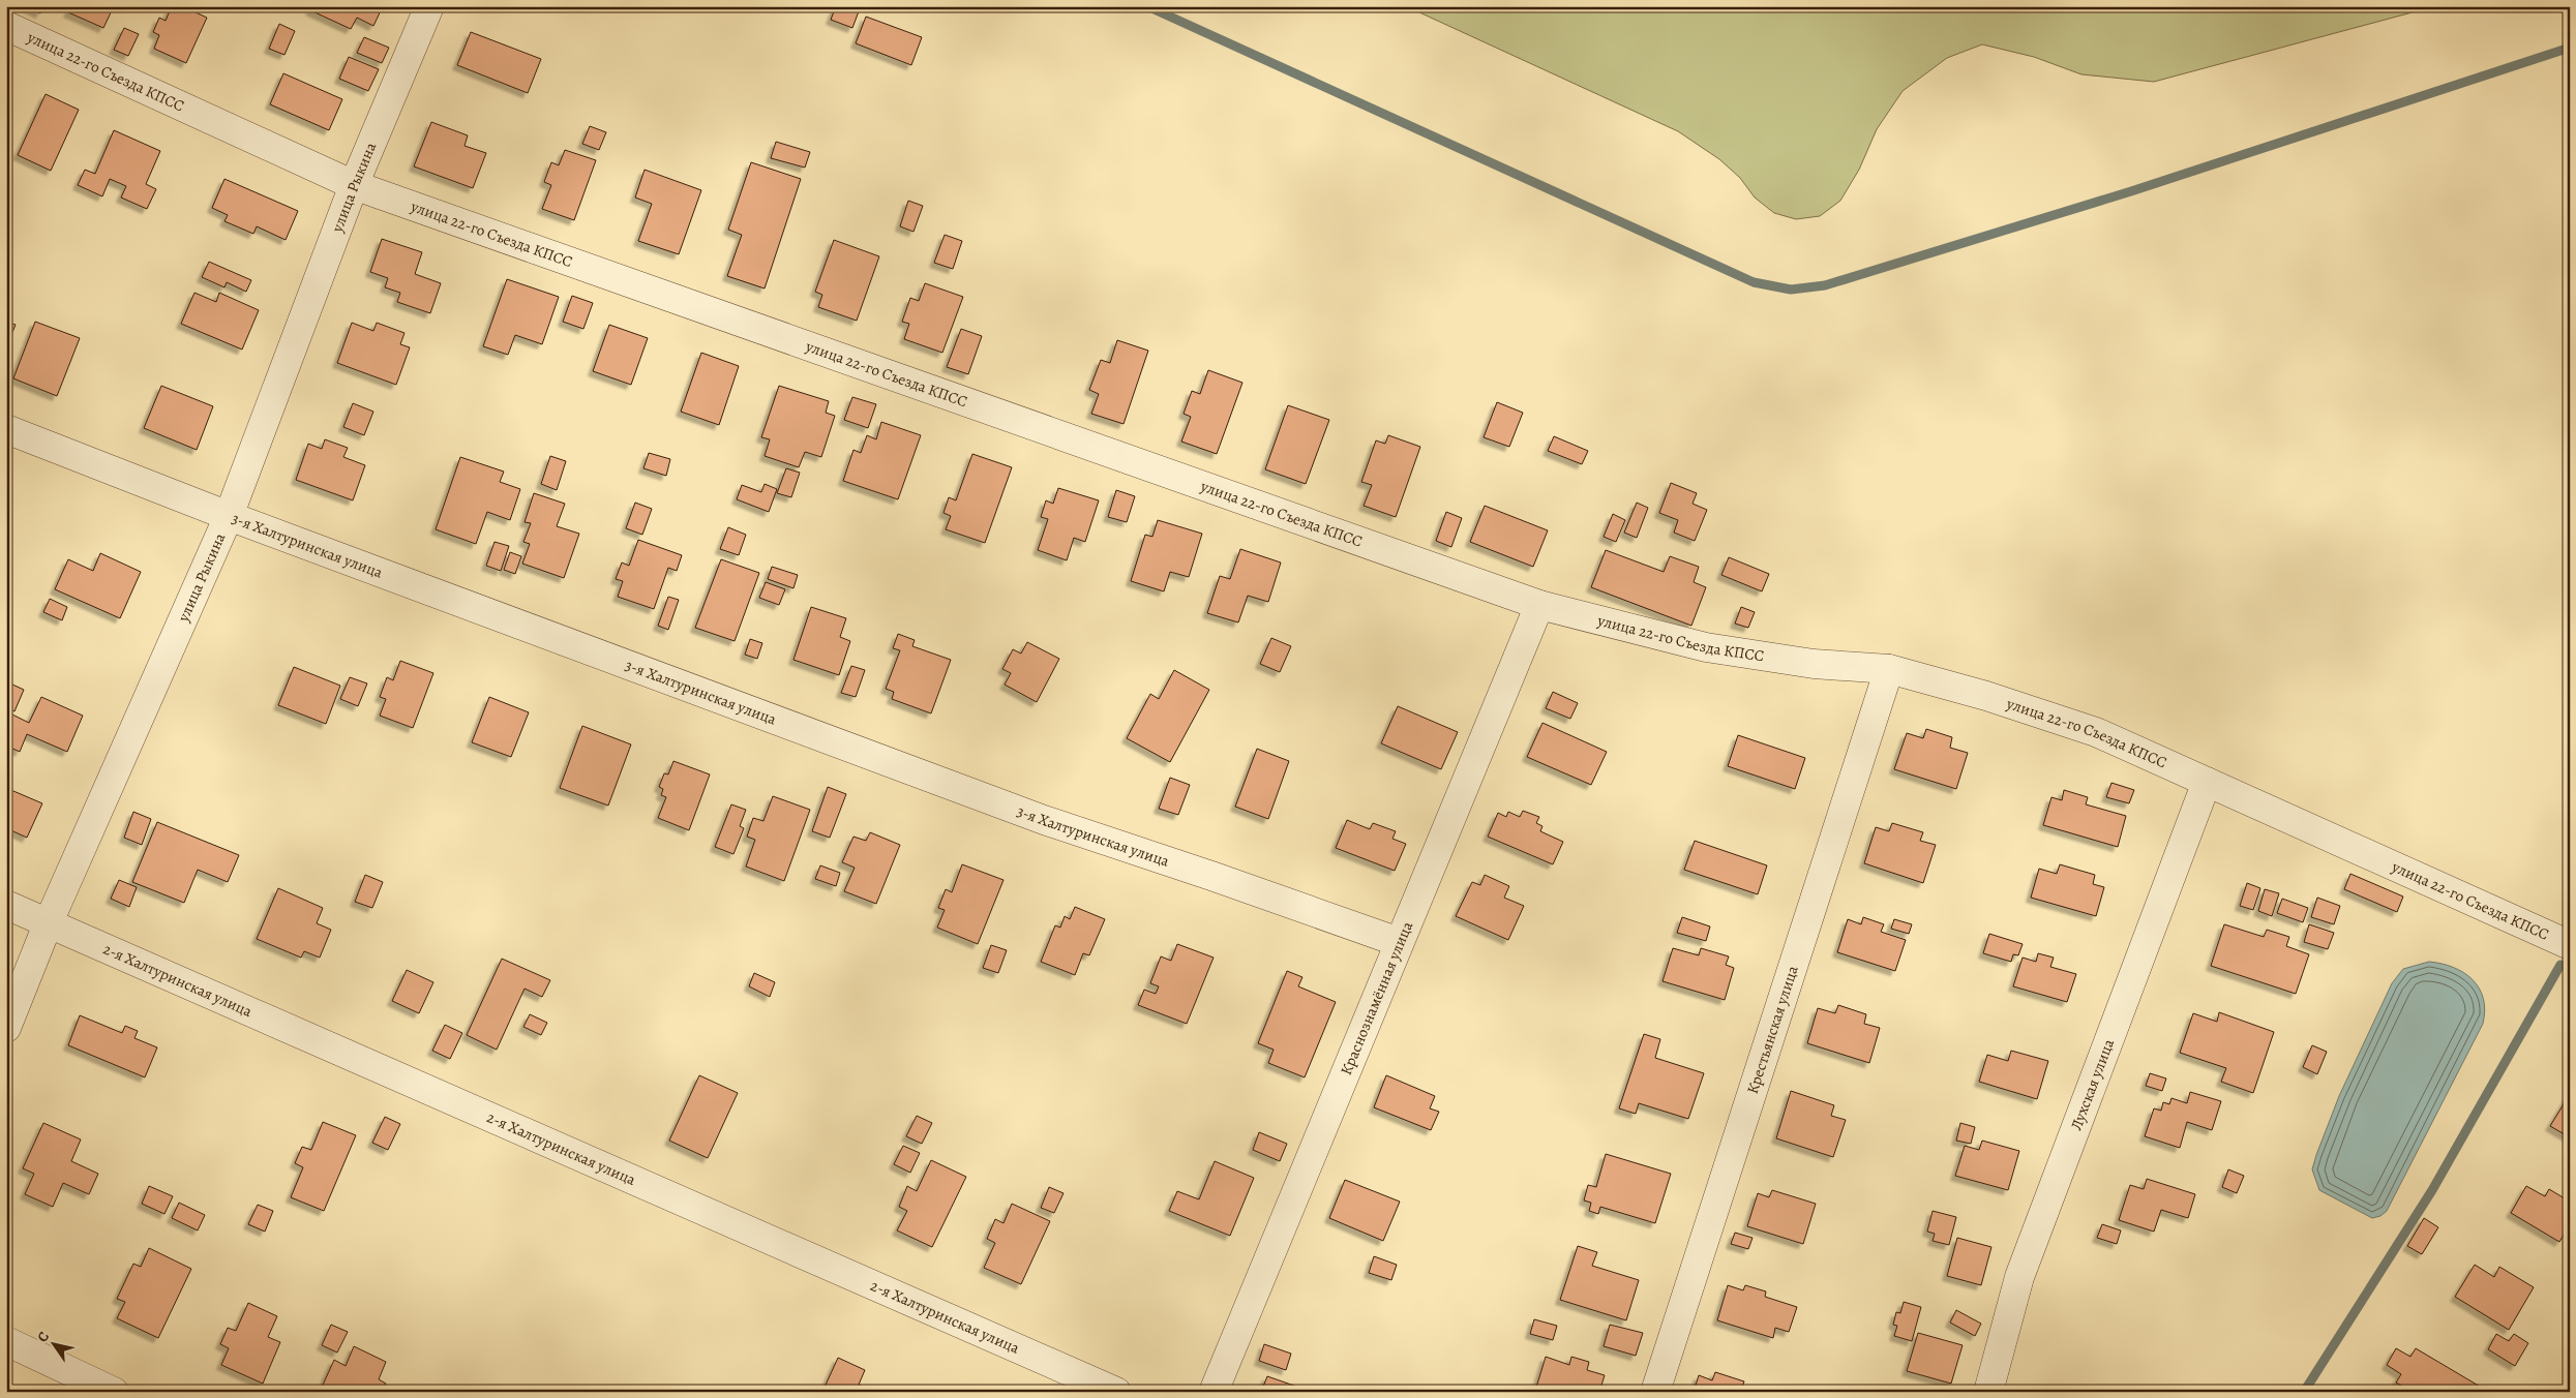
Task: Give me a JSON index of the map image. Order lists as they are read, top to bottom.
{
  "streets": {
    "street": [
      "улица 22-го Съезда КПСС",
      "улица Рыкина",
      "3-я Халтуринская улица",
      "2-я Халтуринская улица",
      "Краснознамённая улица",
      "Крестьянская улица",
      "Лухская улица"
    ]
  },
  "crossings": [
    ["улица 22-го Съезда КПСС", "улица Рыкина"],
    ["улица 22-го Съезда КПСС", "Краснознамённая улица"],
    ["улица 22-го Съезда КПСС", "Крестьянская улица"],
    ["улица 22-го Съезда КПСС", "Лухская улица"],
    ["улица Рыкина", "3-я Халтуринская улица"],
    ["улица Рыкина", "2-я Халтуринская улица"],
    ["3-я Халтуринская улица", "Краснознамённая улица"]
  ],
  "north": "top left"
}
